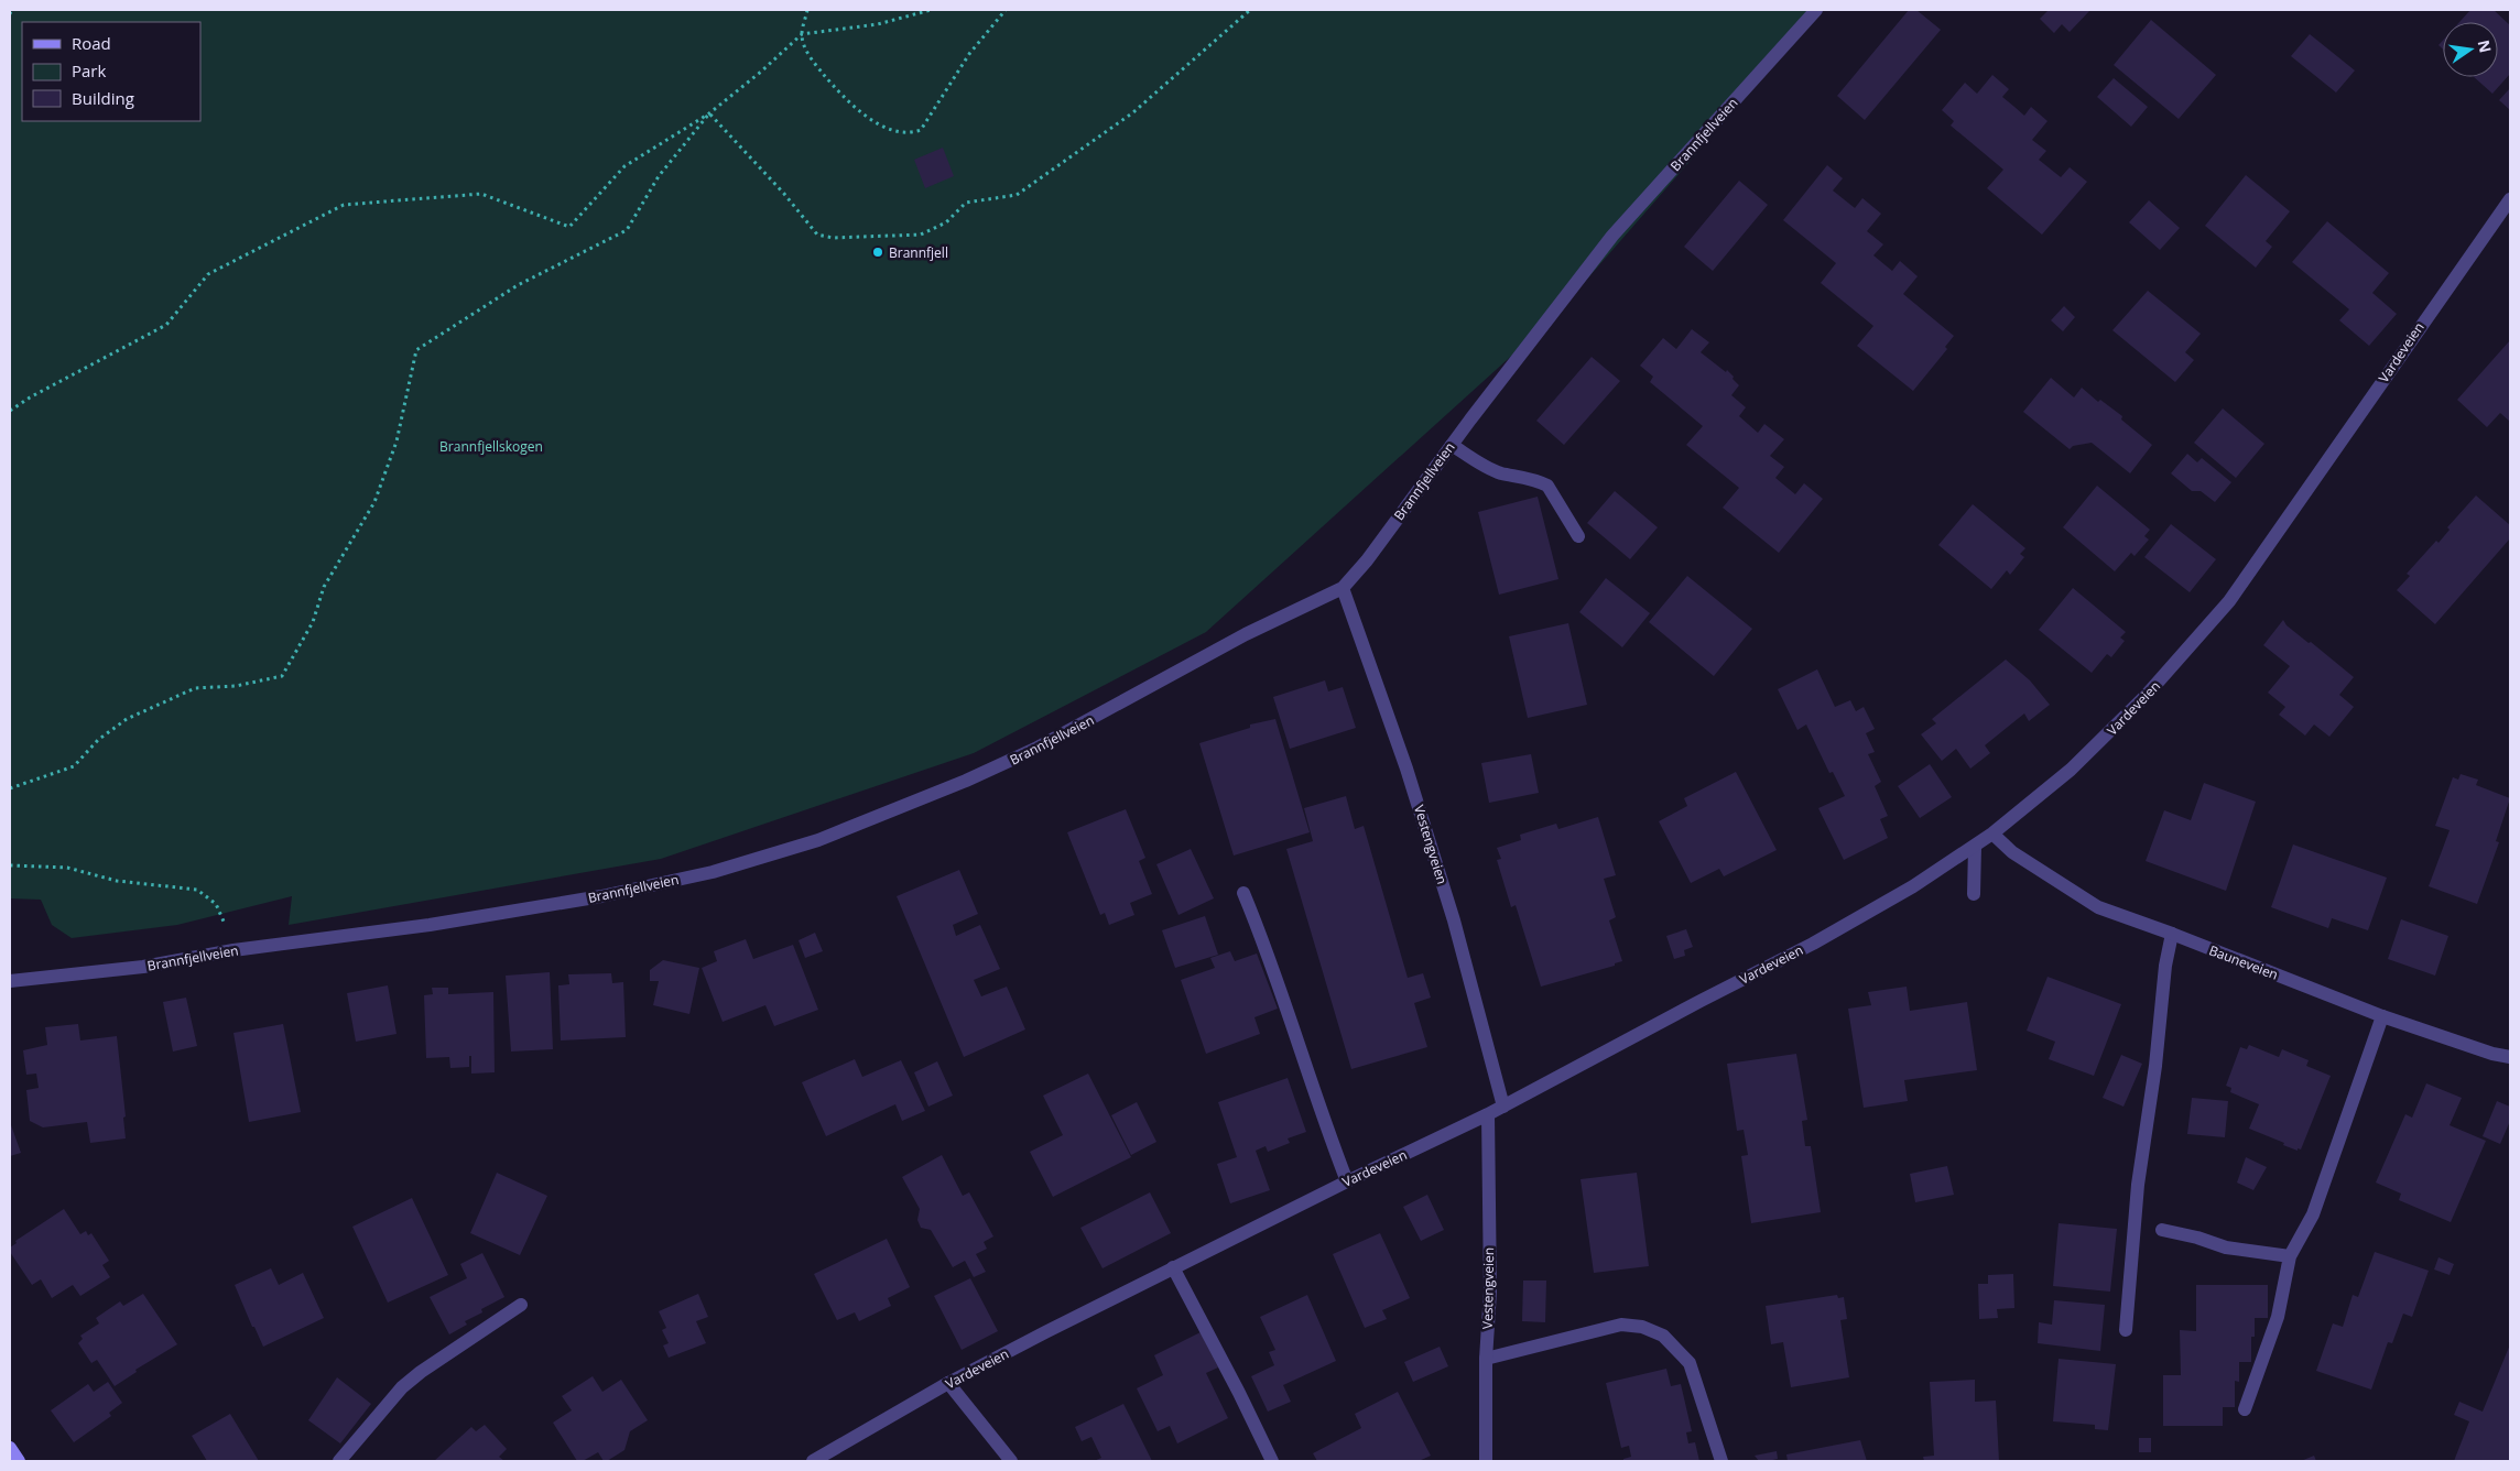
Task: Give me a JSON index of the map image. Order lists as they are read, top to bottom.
{
  "streets": {
    "street": [
      "Brannfjellveien",
      "Vardeveien",
      "Vestengveien",
      "Bauneveien"
    ]
  },
  "crossings": [
    ["Brannfjellveien", "Vestengveien"],
    ["Vardeveien", "Vestengveien"],
    ["Vardeveien", "Bauneveien"]
  ],
  "parks": ["Brannfjellskogen"],
  "places": ["Brannfjell"],
  "legend": ["Road", "Park", "Building"],
  "north": "right"
}
